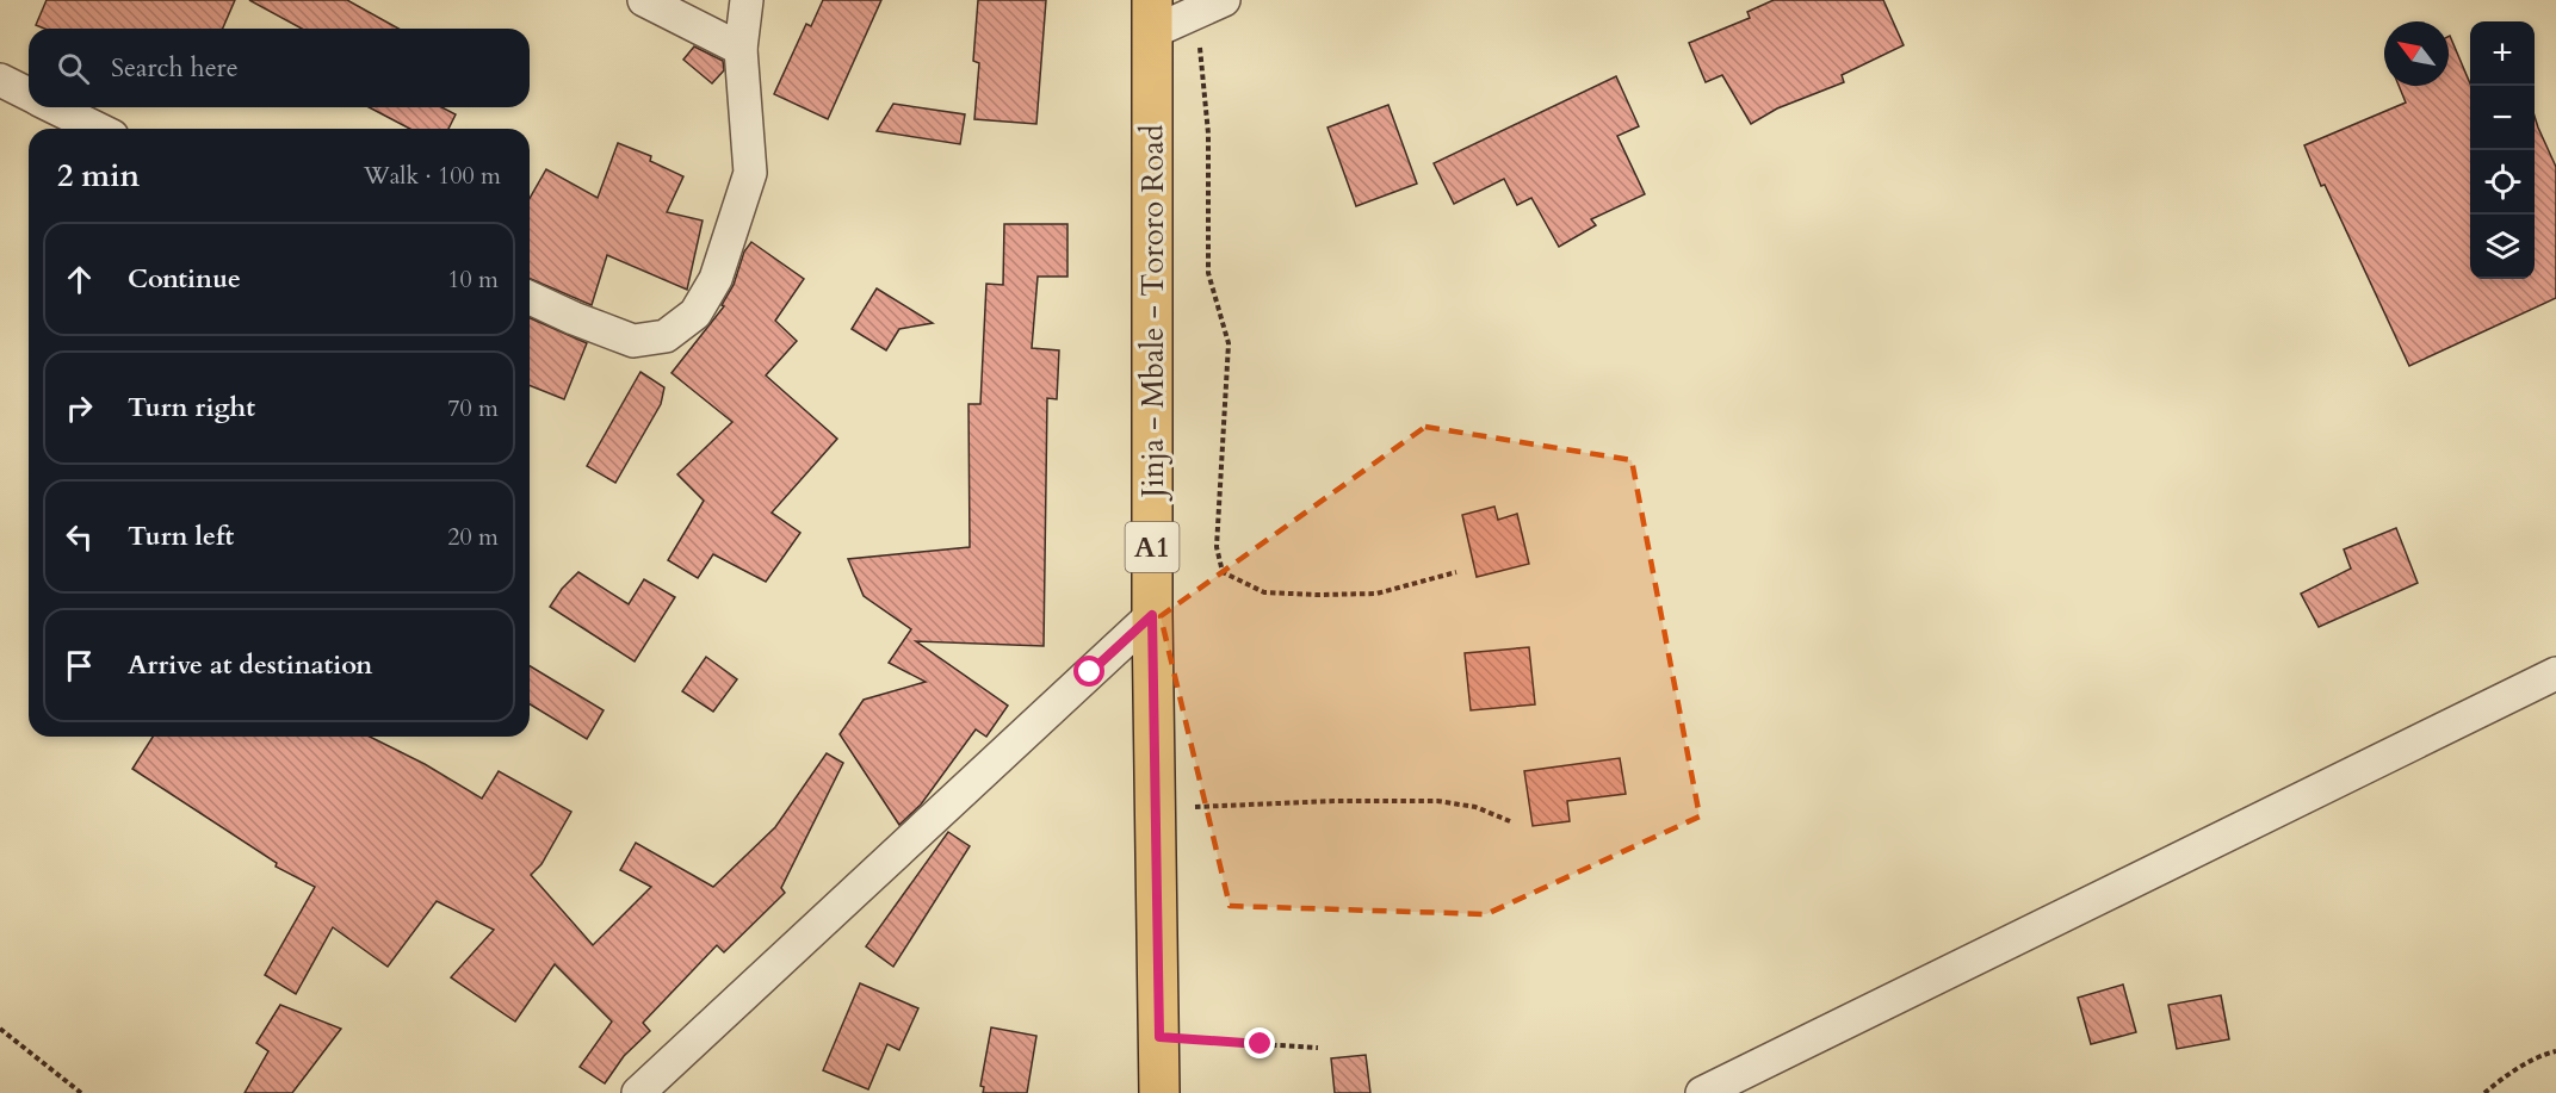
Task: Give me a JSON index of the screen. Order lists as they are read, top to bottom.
{
  "streets": {
    "main road": ["Jinja - Mbale - Tororo Road", "A1"]
  },
  "north": "top left",
  "page": {
    "map_buttons": ["+", "−"],
    "search": "Search here",
    "heading": ["2 min", "Walk · 100 m"],
    "list": [
      ["Continue", "10 m"],
      ["Turn right", "70 m"],
      ["Turn left", "20 m"],
      "Arrive at destination"
    ]
  }
}
